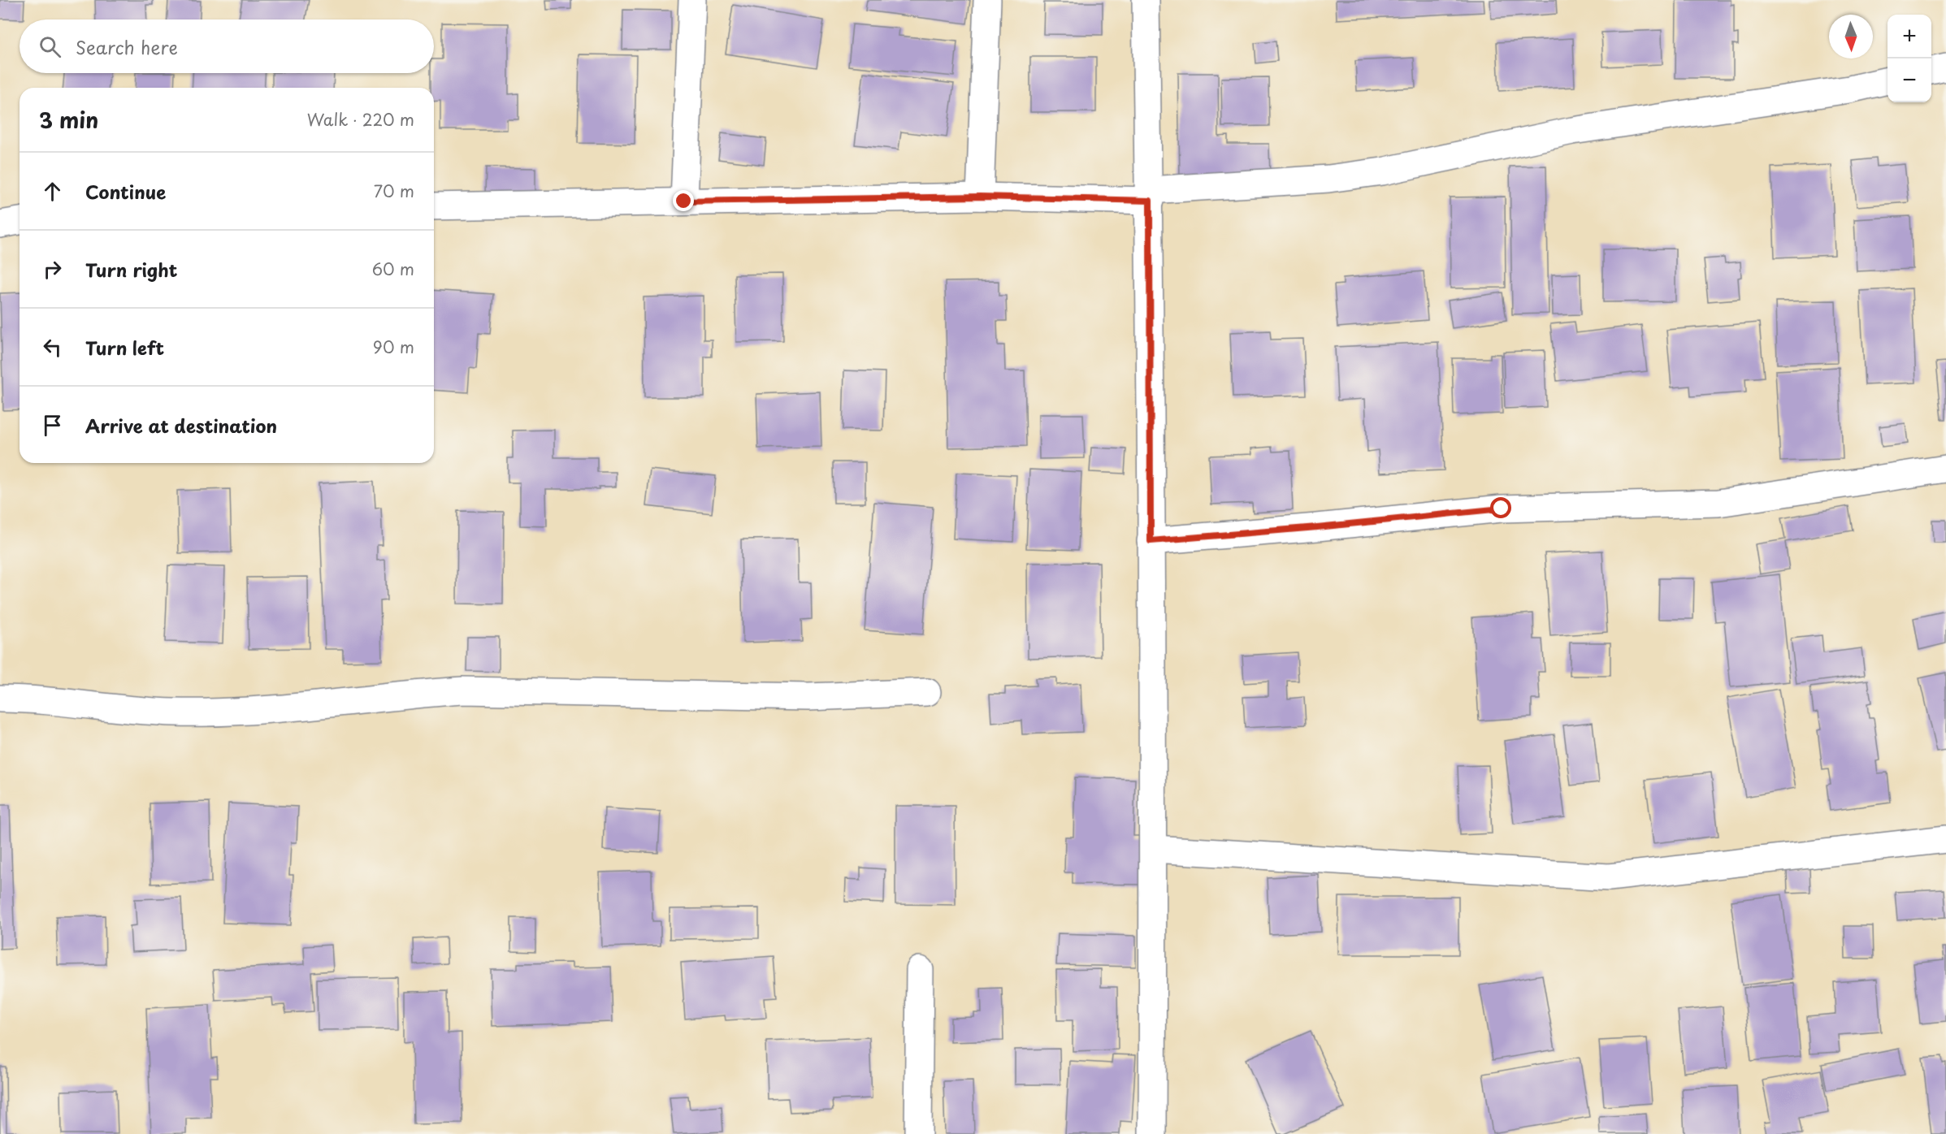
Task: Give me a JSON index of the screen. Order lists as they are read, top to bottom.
{
  "north": "bottom",
  "page": {
    "map_buttons": ["+", "−"],
    "search": "Search here",
    "heading": ["3 min", "Walk · 220 m"],
    "list": [
      ["Continue", "70 m"],
      ["Turn right", "60 m"],
      ["Turn left", "90 m"],
      "Arrive at destination"
    ]
  }
}
